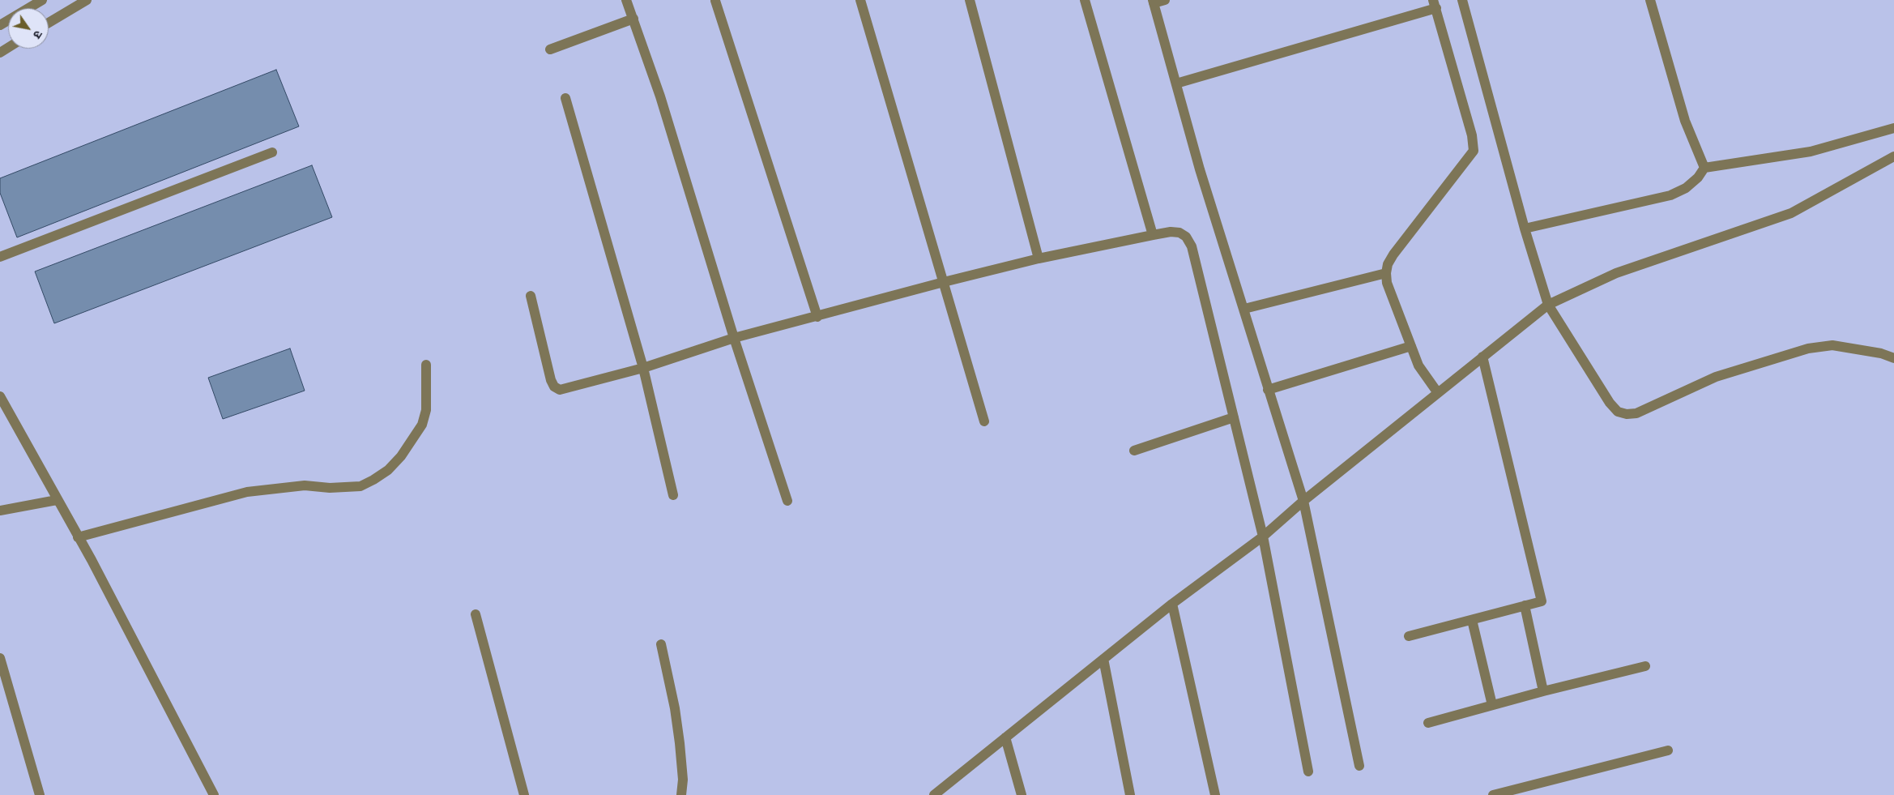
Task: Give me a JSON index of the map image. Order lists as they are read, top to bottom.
{
  "north": "bottom right"
}
